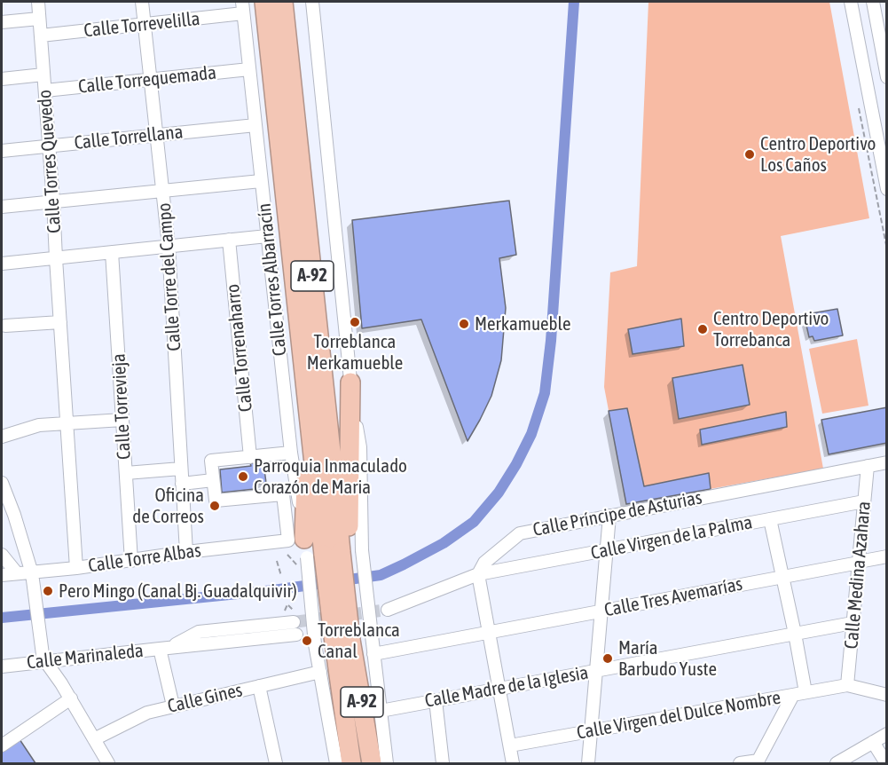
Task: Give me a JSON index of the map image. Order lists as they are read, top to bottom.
{
  "streets": {
    "highway": ["A-92"],
    "street": [
      "Calle Torrevelilla",
      "Calle Torrequemada",
      "Calle Torrellana",
      "Calle Torres Quevedo",
      "Calle Torre del Campo",
      "Calle Torres Albarracín",
      "Calle Torrenaharro",
      "Calle Torrevieja",
      "Calle Príncipe de Asturias",
      "Calle Virgen de la Palma",
      "Calle Torre Albas",
      "Calle Medina Azahara",
      "Calle Tres Avemarías",
      "Calle Marinaleda",
      "Calle Madre de la Iglesia",
      "Calle Gines",
      "Calle Virgen del Dulce Nombre"
    ]
  },
  "crossings": [
    ["Calle Torrevelilla", "Calle Torres Quevedo"],
    ["Calle Torrevelilla", "Calle Torre del Campo"],
    ["Calle Torrevelilla", "Calle Torres Albarracín"],
    ["Calle Torrequemada", "Calle Torres Quevedo"],
    ["Calle Torrequemada", "Calle Torre del Campo"],
    ["Calle Torrequemada", "Calle Torres Albarracín"],
    ["Calle Torrellana", "Calle Torres Quevedo"],
    ["Calle Torrellana", "Calle Torre del Campo"],
    ["Calle Torrellana", "Calle Torres Albarracín"],
    ["Calle Torres Quevedo", "Calle Torre Albas"],
    ["A-92", "Calle Torres Albarracín"],
    ["Calle Torre del Campo", "Calle Torre Albas"],
    ["Calle Torres Albarracín", "Calle Torre Albas"],
    ["Calle Torres Albarracín", "Calle Gines"],
    ["Calle Torrevieja", "Calle Torre Albas"],
    ["Calle Príncipe de Asturias", "Calle Virgen de la Palma"],
    ["Calle Príncipe de Asturias", "Calle Medina Azahara"],
    ["Calle Virgen de la Palma", "Calle Medina Azahara"],
    ["Calle Medina Azahara", "Calle Tres Avemarías"],
    ["Calle Medina Azahara", "Calle Madre de la Iglesia"],
    ["Calle Medina Azahara", "Calle Virgen del Dulce Nombre"]
  ],
  "places": [
    "Centro Deportivo Los Caños",
    "Torreblanca Merkamueble",
    "Merkamueble",
    "Centro Deportivo Torrebanca",
    "Parroquia Inmaculado Corazón de Maria",
    "Oficina de Correos",
    "Pero Mingo (Canal Bj. Guadalquivir)",
    "Torreblanca Canal",
    "María Barbudo Yuste"
  ]
}
